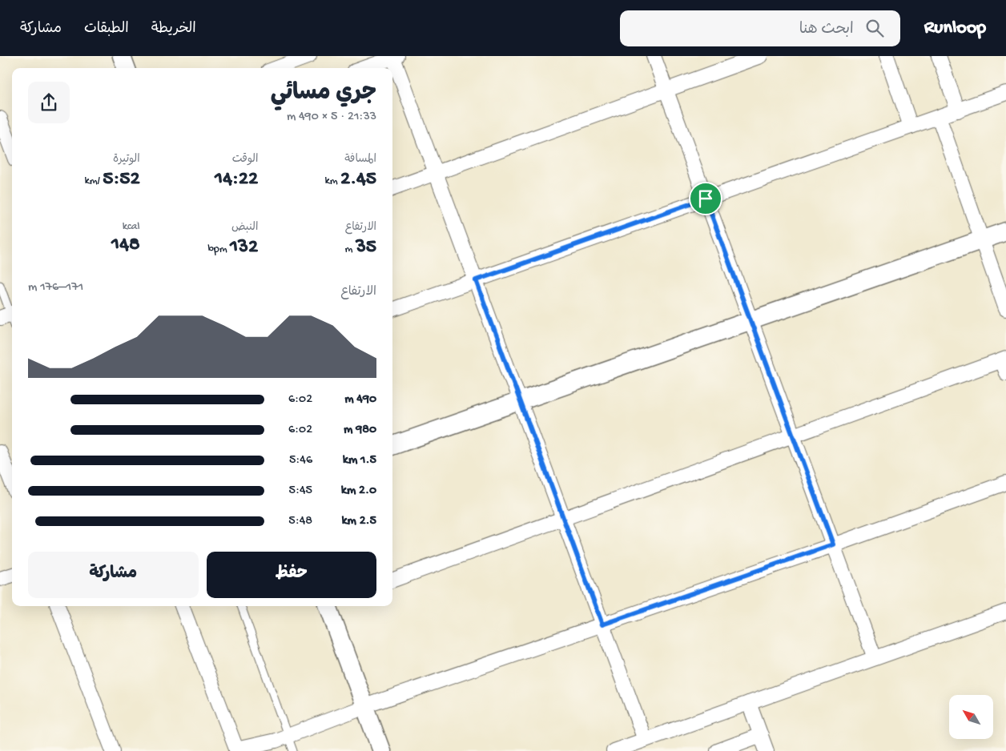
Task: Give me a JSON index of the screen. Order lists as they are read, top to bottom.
{
  "north": "top left",
  "page": {
    "header": "Runloop",
    "search": "ابحث هنا",
    "nav": ["الخريطة", "الطبقات", "مشاركة"],
    "heading": ["جري مسائي", "21:33 · 5 × 490 m"],
    "stats": [
      ["المسافة", "2.45 km"],
      ["الوقت", "14:22"],
      ["الوتيرة", "5:52 /km"],
      ["الارتفاع", "35 m"],
      ["النبض", "132 bpm"],
      ["kcal", "148"]
    ],
    "chart": ["الارتفاع", "171–176 m"],
    "list": [
      {
        "name": "490 m",
        "note": "6:02"
      },
      {
        "name": "980 m",
        "note": "6:02"
      },
      {
        "name": "1.5 km",
        "note": "5:46"
      },
      {
        "name": "2.0 km",
        "note": "5:45"
      },
      {
        "name": "2.5 km",
        "note": "5:48"
      }
    ],
    "buttons": ["حفظ", "مشاركة"]
  }
}
